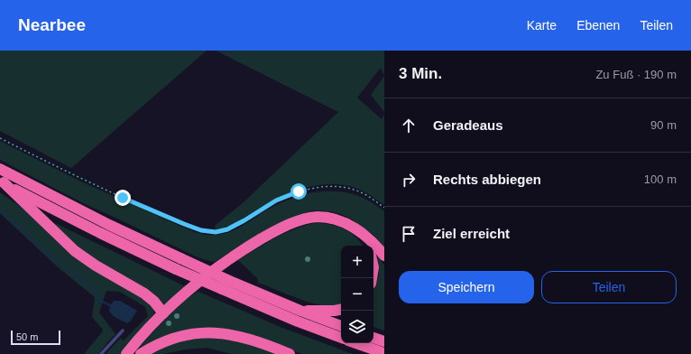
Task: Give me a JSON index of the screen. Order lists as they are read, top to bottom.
{
  "scale_bar": "50 m",
  "page": {
    "header": "Nearbee",
    "nav": ["Karte", "Ebenen", "Teilen"],
    "heading": ["3 Min.", "Zu Fuß · 190 m"],
    "list": [
      ["Geradeaus", "90 m"],
      ["Rechts abbiegen", "100 m"],
      "Ziel erreicht"
    ],
    "map_buttons": ["+", "−"],
    "buttons": ["Speichern", "Teilen"],
    "scale": "50 m"
  }
}
